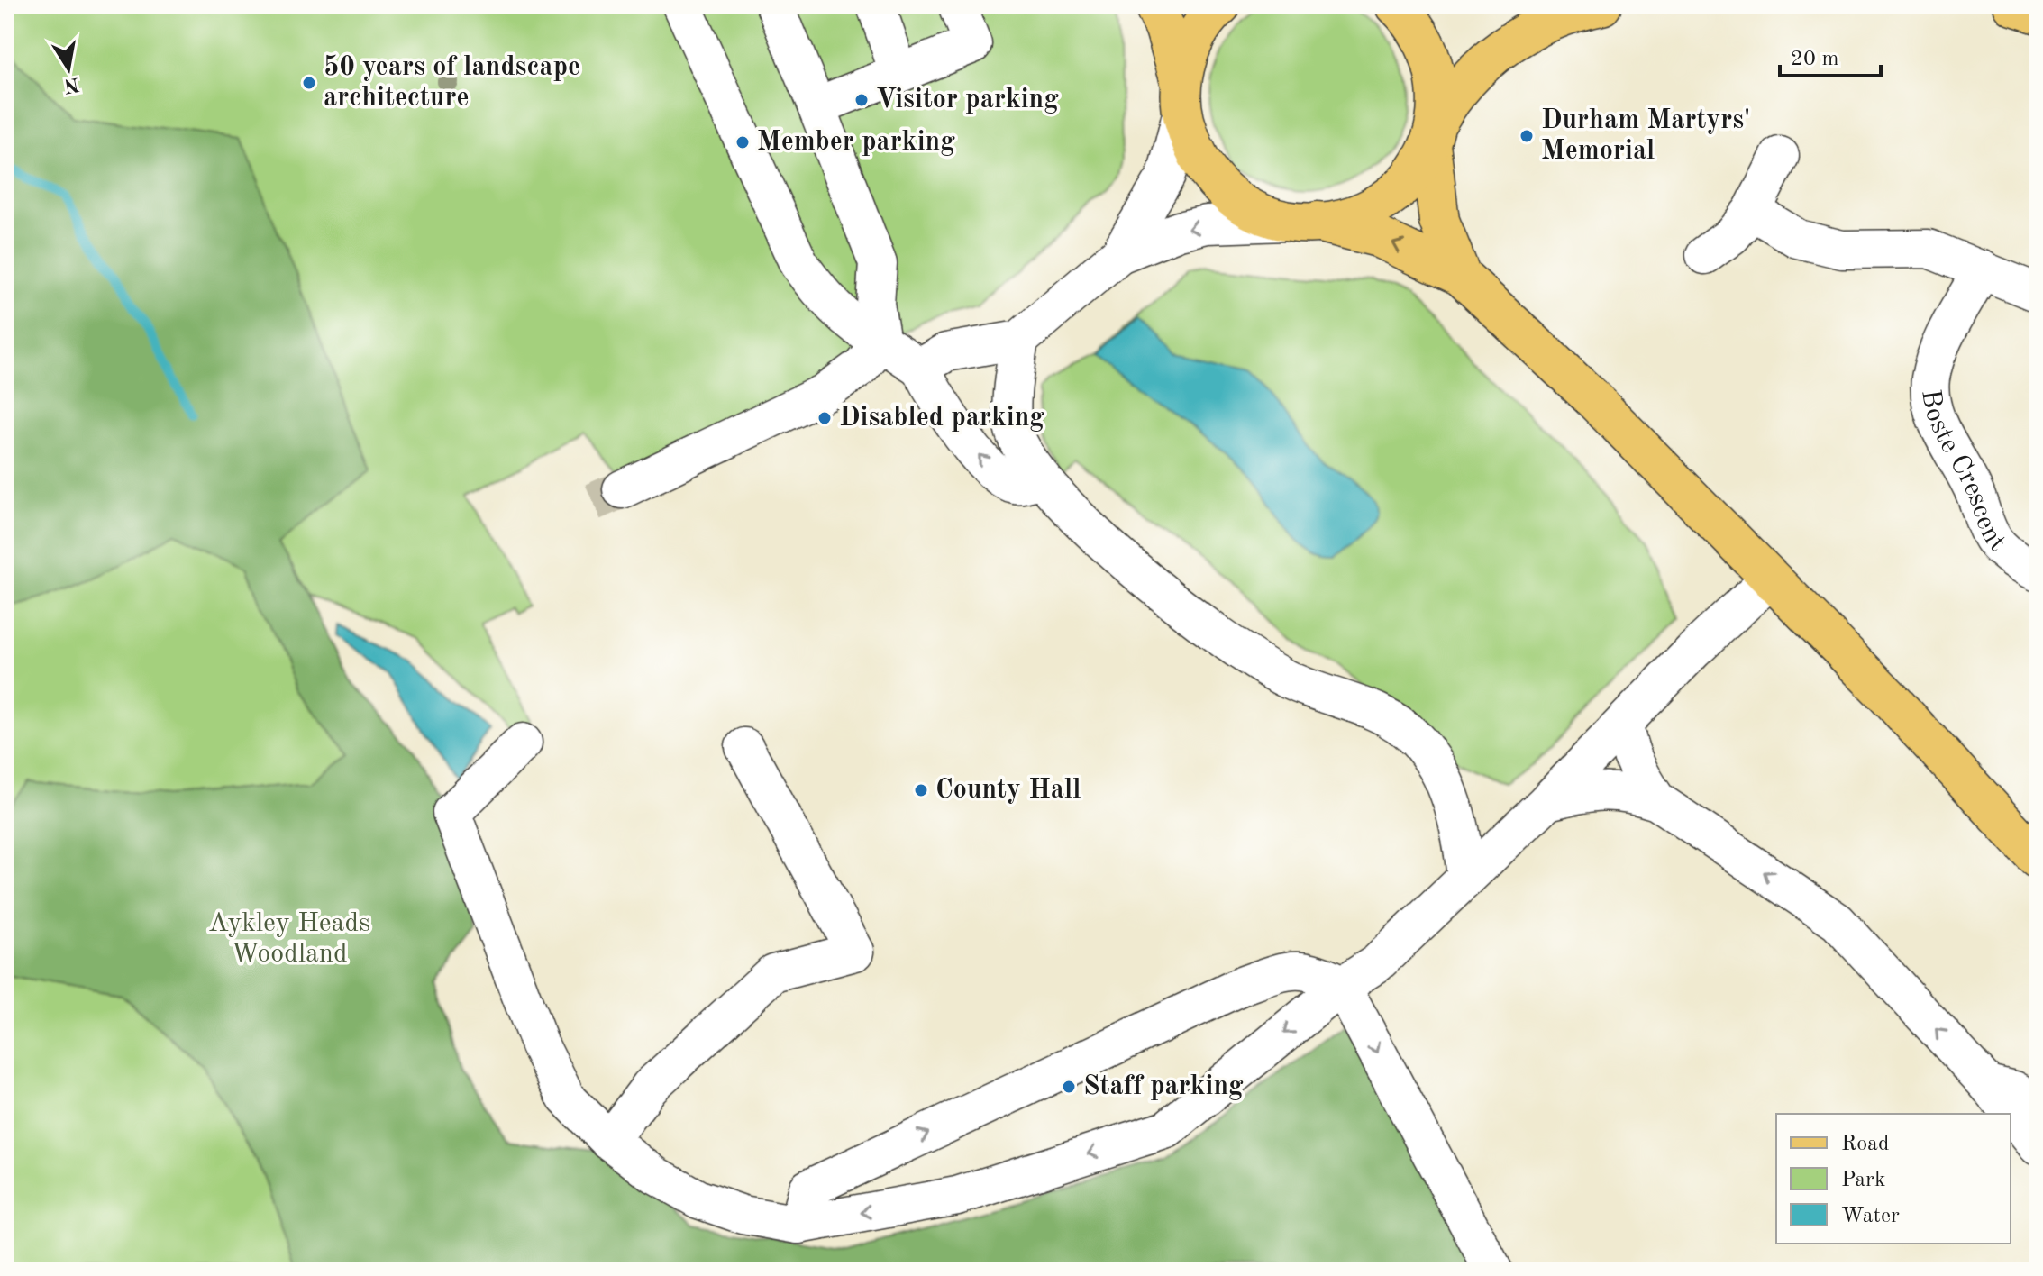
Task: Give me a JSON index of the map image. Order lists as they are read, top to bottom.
{
  "streets": {
    "street": ["Boste Crescent"]
  },
  "parks": ["Aykley Heads Woodland"],
  "places": [
    "50 years of landscape architecture",
    "Visitor parking",
    "Durham Martyrs' Memorial",
    "Member parking",
    "Disabled parking",
    "County Hall",
    "Staff parking"
  ],
  "legend": ["Road", "Park", "Water"],
  "scale_bar": "20 m",
  "north": "bottom"
}
